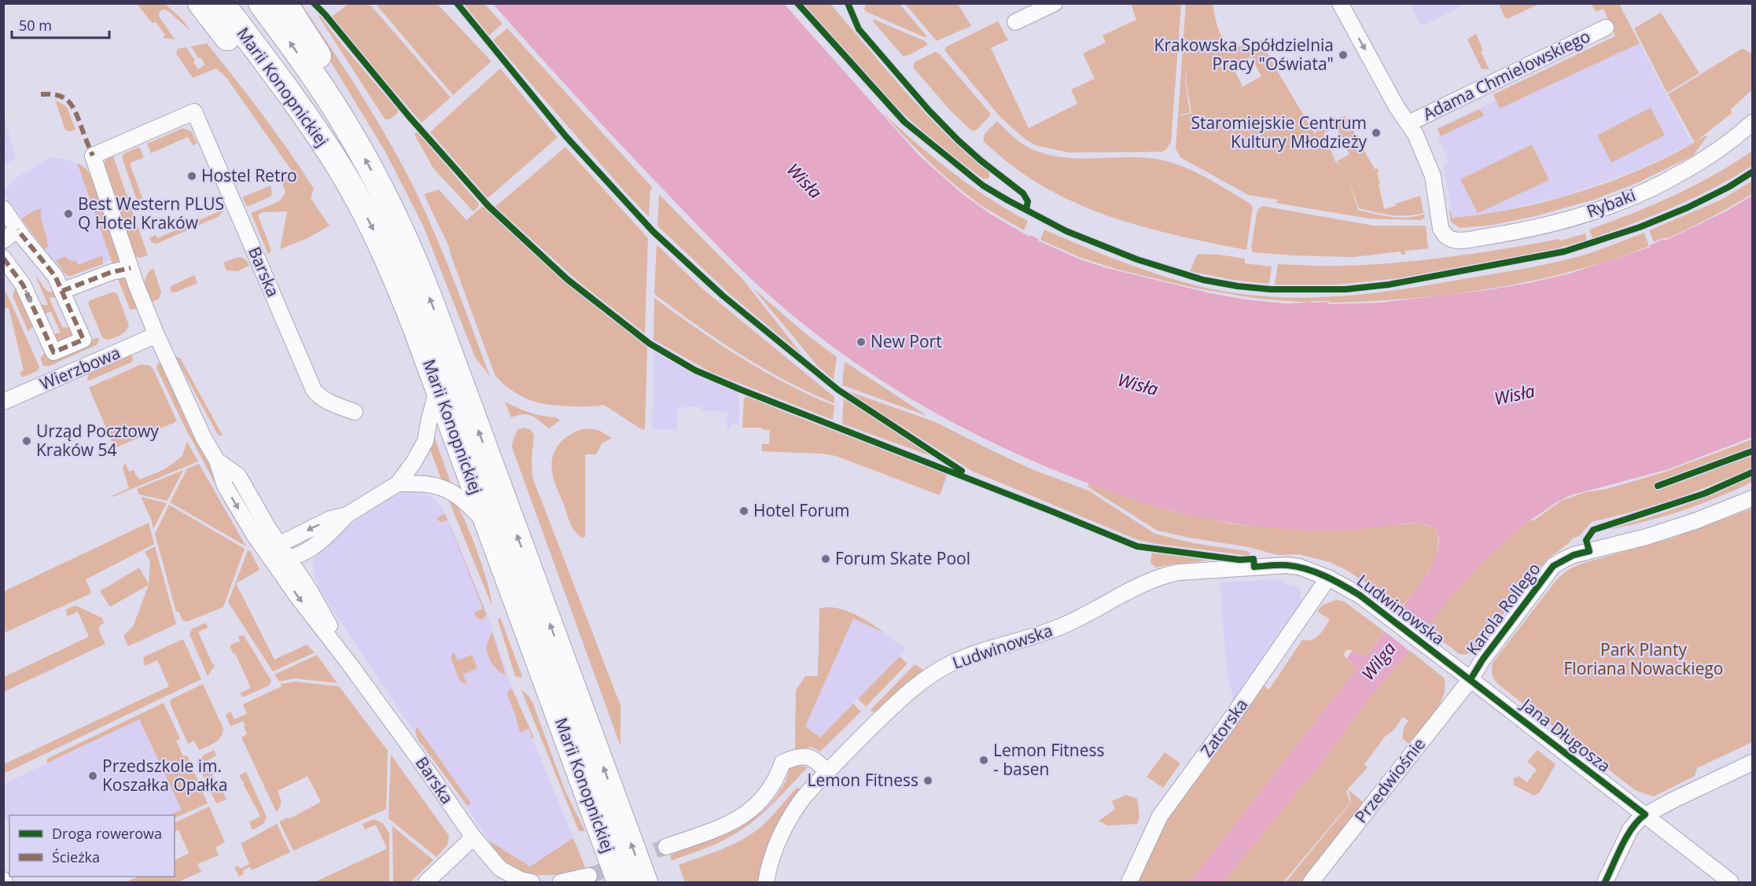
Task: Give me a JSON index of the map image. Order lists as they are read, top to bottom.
{
  "streets": {
    "main road": ["Marii Konopnickiej"],
    "street": [
      "Adama Chmielowskiego",
      "Rybaki",
      "Barska",
      "Wierzbowa",
      "Karola Rollego",
      "Ludwinowska",
      "Zatorska",
      "Jana Długosza",
      "Przedwiośnie"
    ]
  },
  "crossings": [
    ["Adama Chmielowskiego", "Rybaki"],
    ["Barska", "Wierzbowa"],
    ["Karola Rollego", "Ludwinowska"],
    ["Karola Rollego", "Jana Długosza"],
    ["Karola Rollego", "Przedwiośnie"],
    ["Ludwinowska", "Zatorska"],
    ["Ludwinowska", "Jana Długosza"],
    ["Ludwinowska", "Przedwiośnie"],
    ["Jana Długosza", "Przedwiośnie"]
  ],
  "water": ["Wisła", "Wilga"],
  "parks": ["Park Planty Floriana Nowackiego"],
  "places": [
    "Krakowska Spółdzielnia Pracy \"Oświata\"",
    "Staromiejskie Centrum Kultury Młodzieży",
    "Hostel Retro",
    "Best Western PLUS Q Hotel Kraków",
    "New Port",
    "Urząd Pocztowy Kraków 54",
    "Hotel Forum",
    "Forum Skate Pool",
    "Lemon Fitness - basen",
    "Przedszkole im. Koszałka Opałka",
    "Lemon Fitness"
  ],
  "legend": ["Droga rowerowa", "Ścieżka"],
  "scale_bar": "50 m"
}
